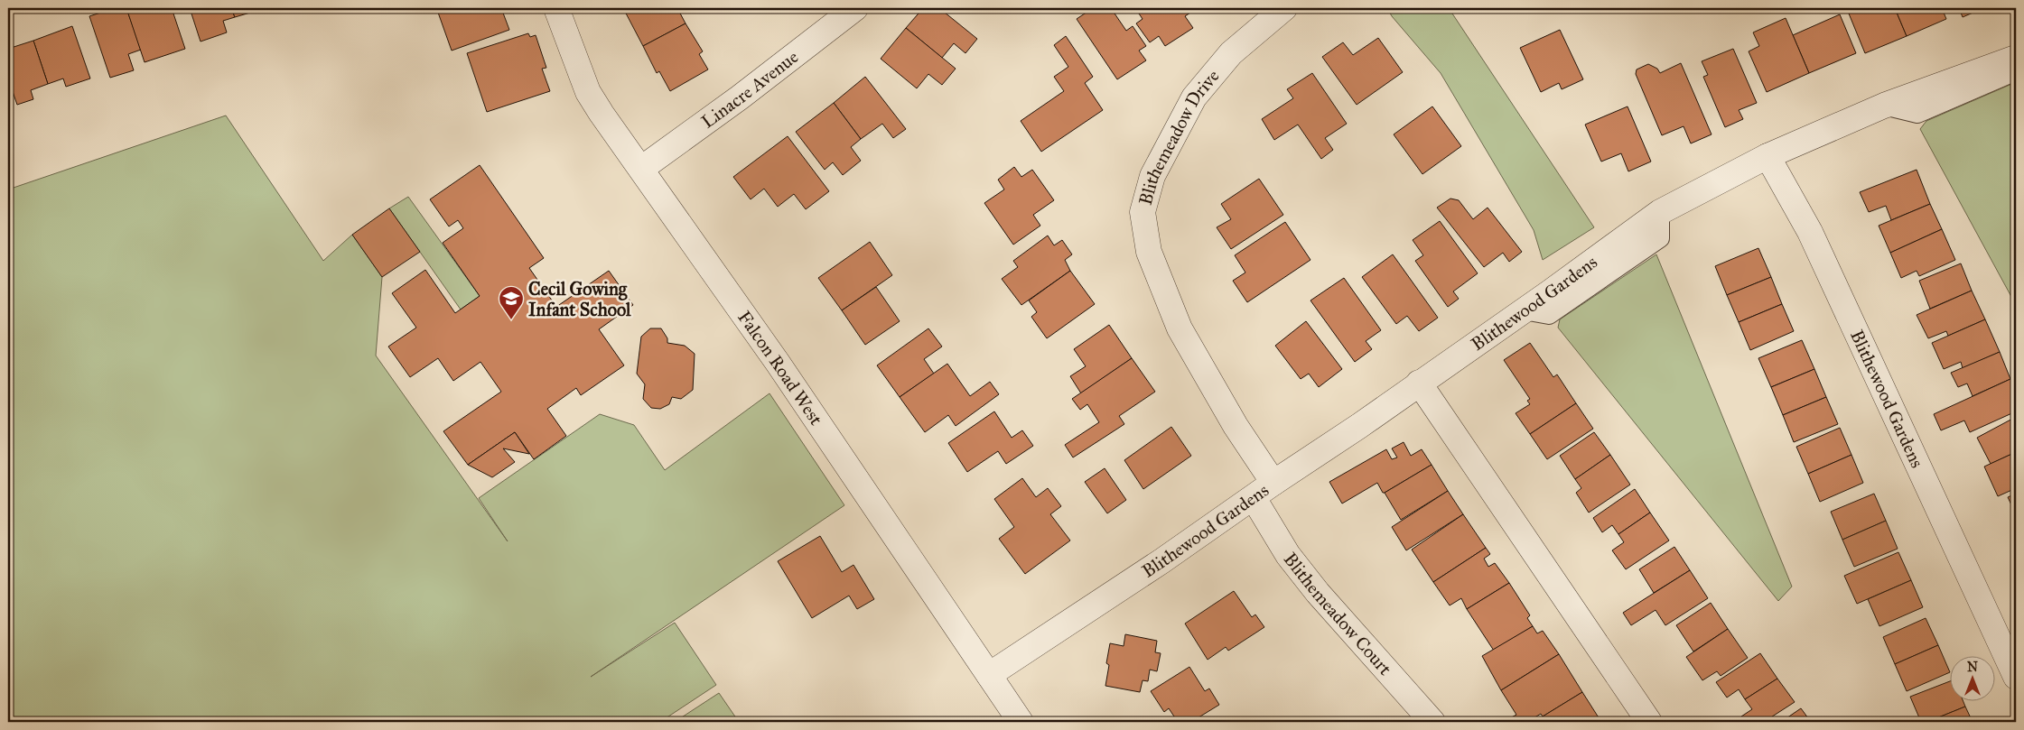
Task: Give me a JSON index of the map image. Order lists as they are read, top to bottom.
{
  "streets": {
    "street": [
      "Linacre Avenue",
      "Blithemeadow Drive",
      "Blithewood Gardens",
      "Falcon Road West",
      "Blithemeadow Court"
    ]
  },
  "crossings": [
    ["Linacre Avenue", "Falcon Road West"],
    ["Blithemeadow Drive", "Blithewood Gardens"],
    ["Blithewood Gardens", "Falcon Road West"],
    ["Blithewood Gardens", "Blithemeadow Court"]
  ],
  "places": {
    "school or university": ["Cecil Gowing Infant School"]
  },
  "north": "top"
}
